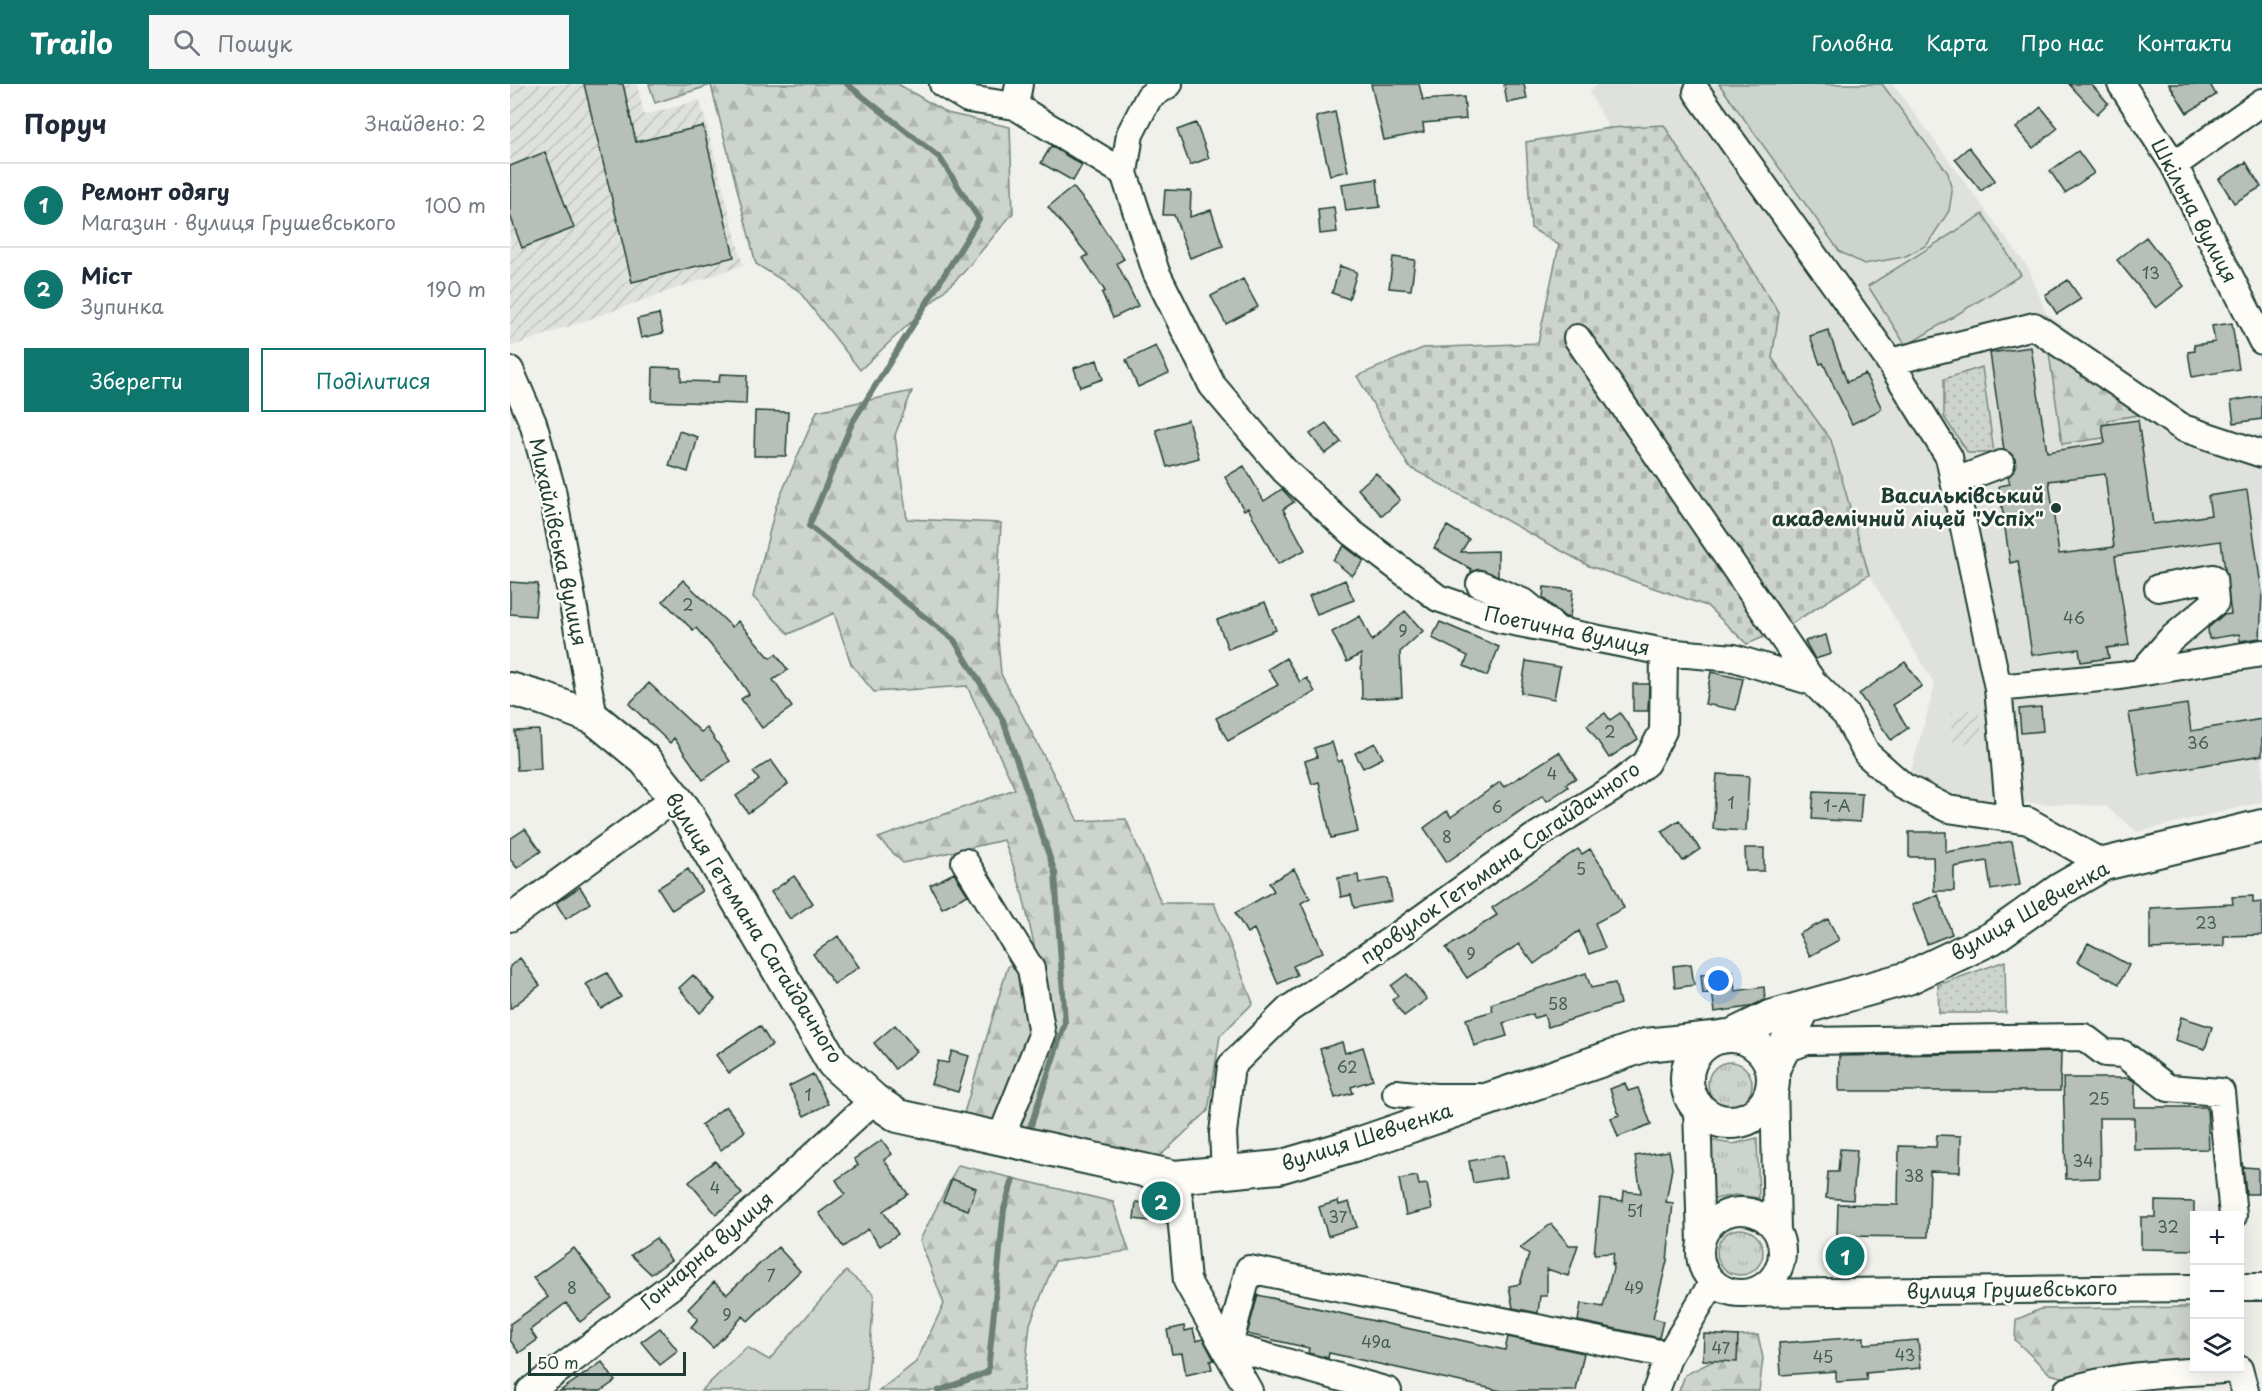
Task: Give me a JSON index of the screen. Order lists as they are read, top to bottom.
{
  "streets": {
    "main road": ["вулиця Шевченка", "вулиця Гетьмана Сагайдачного"],
    "street": [
      "Шкільна вулиця",
      "Михайлівська вулиця",
      "Поетична вулиця",
      "провулок Гетьмана Сагайдачного",
      "Гончарна вулиця",
      "вулиця Грушевського"
    ]
  },
  "crossings": [
    ["Михайлівська вулиця", "вулиця Гетьмана Сагайдачного"],
    ["Поетична вулиця", "провулок Гетьмана Сагайдачного"],
    ["Поетична вулиця", "вулиця Шевченка"],
    ["провулок Гетьмана Сагайдачного", "вулиця Шевченка"],
    ["вулиця Шевченка", "вулиця Гетьмана Сагайдачного"],
    ["вулиця Шевченка", "Гончарна вулиця"],
    ["вулиця Гетьмана Сагайдачного", "Гончарна вулиця"]
  ],
  "places": ["Васильківський академічний ліцей \"Успіх\""],
  "house_numbers": [
    "13",
    "2",
    "46",
    "9",
    "2",
    "36",
    "4",
    "1",
    "1-А",
    "6",
    "8",
    "5",
    "23",
    "9",
    "58",
    "62",
    "1",
    "25",
    "34",
    "38",
    "4",
    "51",
    "37",
    "32",
    "7",
    "8",
    "49",
    "9",
    "49а",
    "47",
    "43",
    "45"
  ],
  "scale_bar": "50 m",
  "page": {
    "header": "Trailo",
    "search": "Пошук",
    "nav": [
      "Головна",
      "Карта",
      "Про нас",
      "Контакти"
    ],
    "heading": ["Поруч", "Знайдено: 2"],
    "list": [
      {
        "mark": "1",
        "name": "Ремонт одягу",
        "note": "Магазин · вулиця Грушевського",
        "value": "100 m"
      },
      {
        "mark": "2",
        "name": "Міст",
        "note": "Зупинка",
        "value": "190 m"
      }
    ],
    "buttons": ["Зберегти", "Поділитися"],
    "pins": ["2", "1"],
    "map_buttons": ["+", "−"],
    "scale": "50 m"
  }
}
